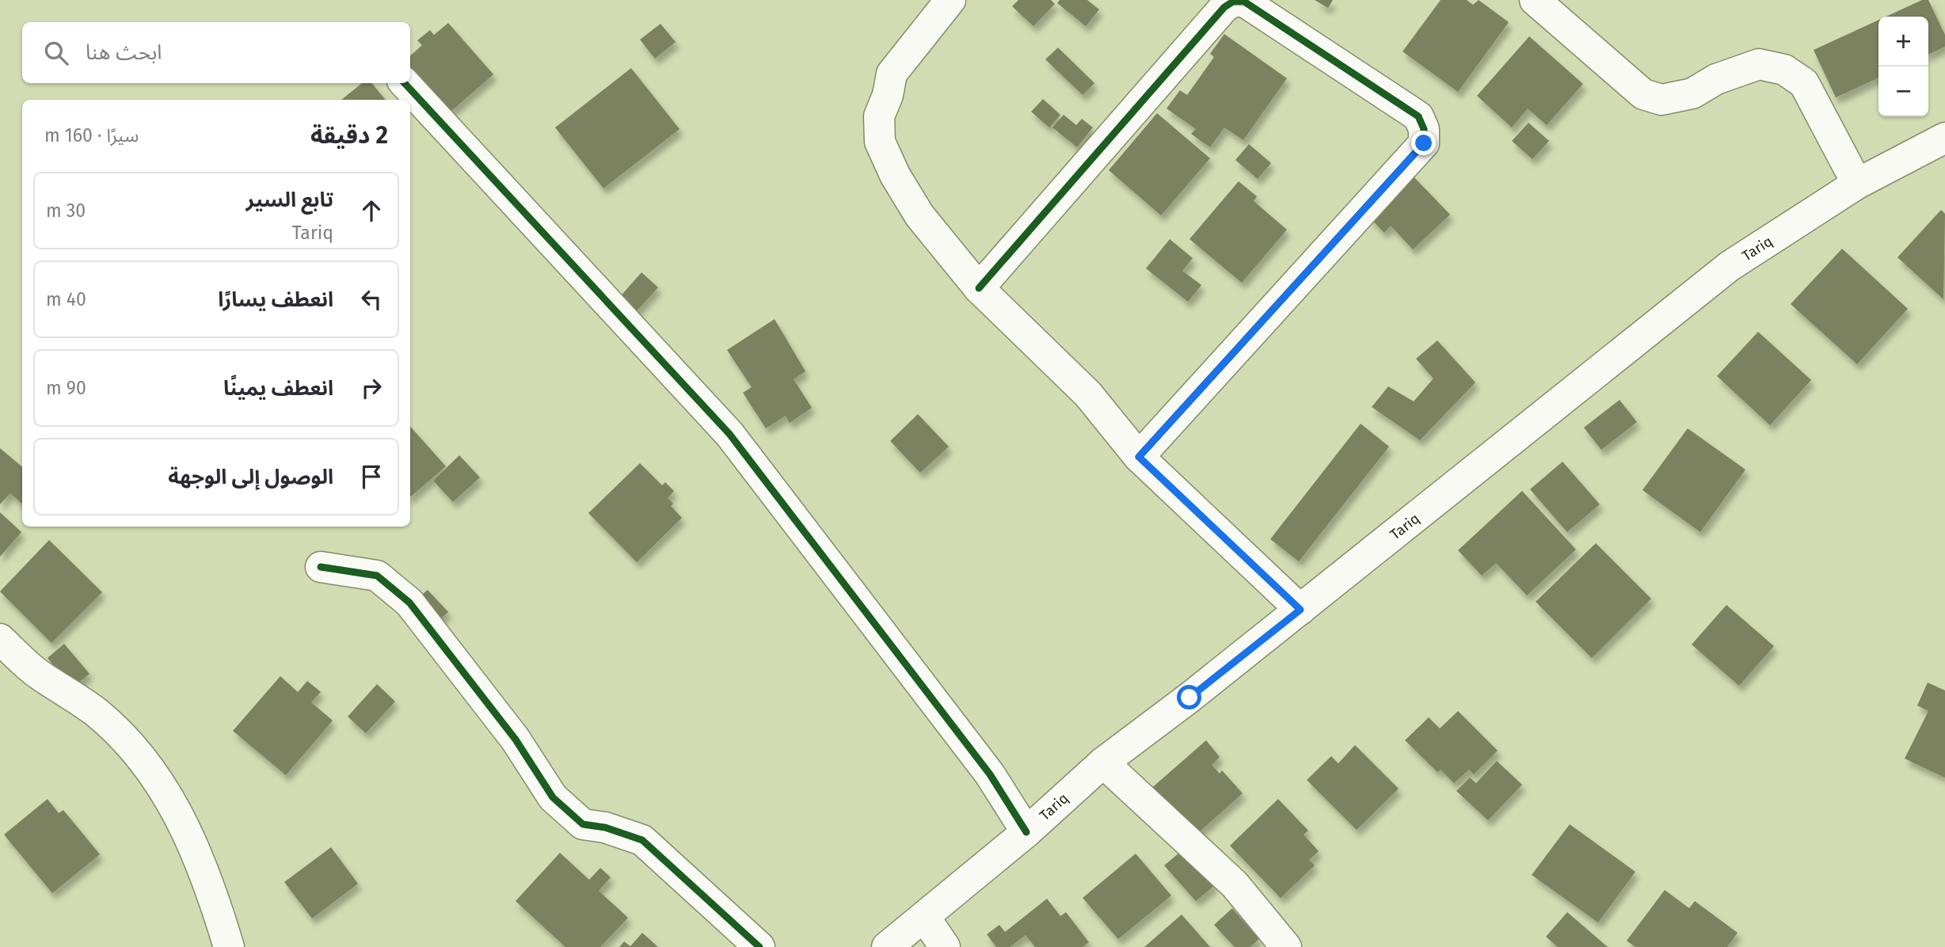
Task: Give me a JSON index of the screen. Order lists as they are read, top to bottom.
{
  "streets": {
    "street": ["Tariq"]
  },
  "page": {
    "map_buttons": ["+", "−"],
    "search": "ابحث هنا",
    "heading": ["2 دقيقة", "سيرًا · 160 m"],
    "list": [
      ["تابع السير", "Tariq", "30 m"],
      ["انعطف يسارًا", "40 m"],
      ["انعطف يمينًا", "90 m"],
      "الوصول إلى الوجهة"
    ]
  }
}
